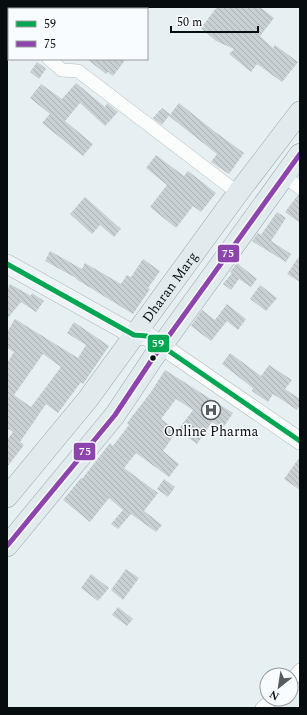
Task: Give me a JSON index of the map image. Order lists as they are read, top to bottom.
{
  "streets": {
    "main road": ["Dharan Marg"]
  },
  "places": {
    "hospital": ["Online Pharma"]
  },
  "lines": ["transit line 75", "transit line 59"],
  "legend": ["59", "75"],
  "scale_bar": "50 m",
  "north": "bottom left"
}
